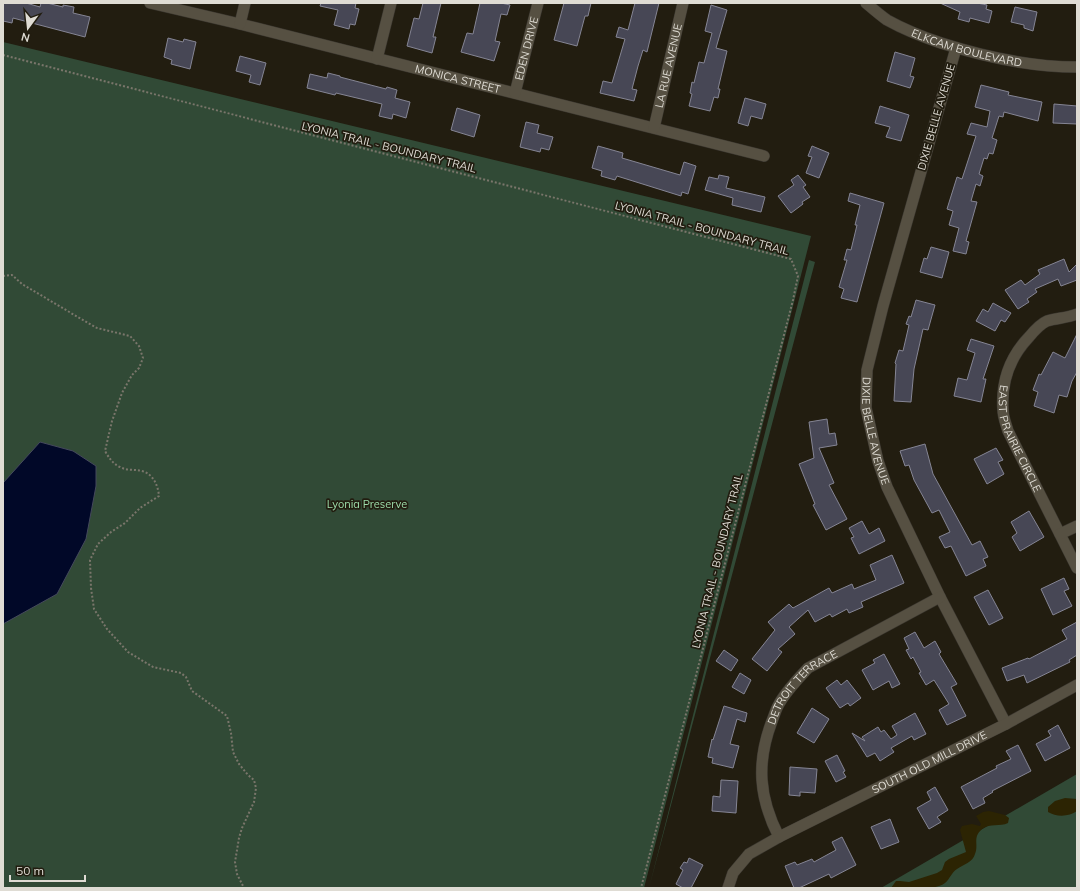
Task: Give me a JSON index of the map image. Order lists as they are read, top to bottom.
{
  "streets": {
    "street": [
      "ELKCAM BOULEVARD",
      "EDEN DRIVE",
      "LA RUE AVENUE",
      "MONICA STREET",
      "DIXIE BELLE AVENUE",
      "EAST PRAIRIE CIRCLE",
      "DETROIT TERRACE",
      "SOUTH OLD MILL DRIVE"
    ],
    "path": ["LYONIA TRAIL - BOUNDARY TRAIL"]
  },
  "crossings": [
    ["ELKCAM BOULEVARD", "DIXIE BELLE AVENUE"],
    ["EDEN DRIVE", "MONICA STREET"],
    ["LA RUE AVENUE", "MONICA STREET"],
    ["DIXIE BELLE AVENUE", "DETROIT TERRACE"],
    ["DIXIE BELLE AVENUE", "SOUTH OLD MILL DRIVE"],
    ["DETROIT TERRACE", "SOUTH OLD MILL DRIVE"]
  ],
  "parks": ["Lyonia Preserve"],
  "scale_bar": "50 m",
  "north": "bottom"
}
